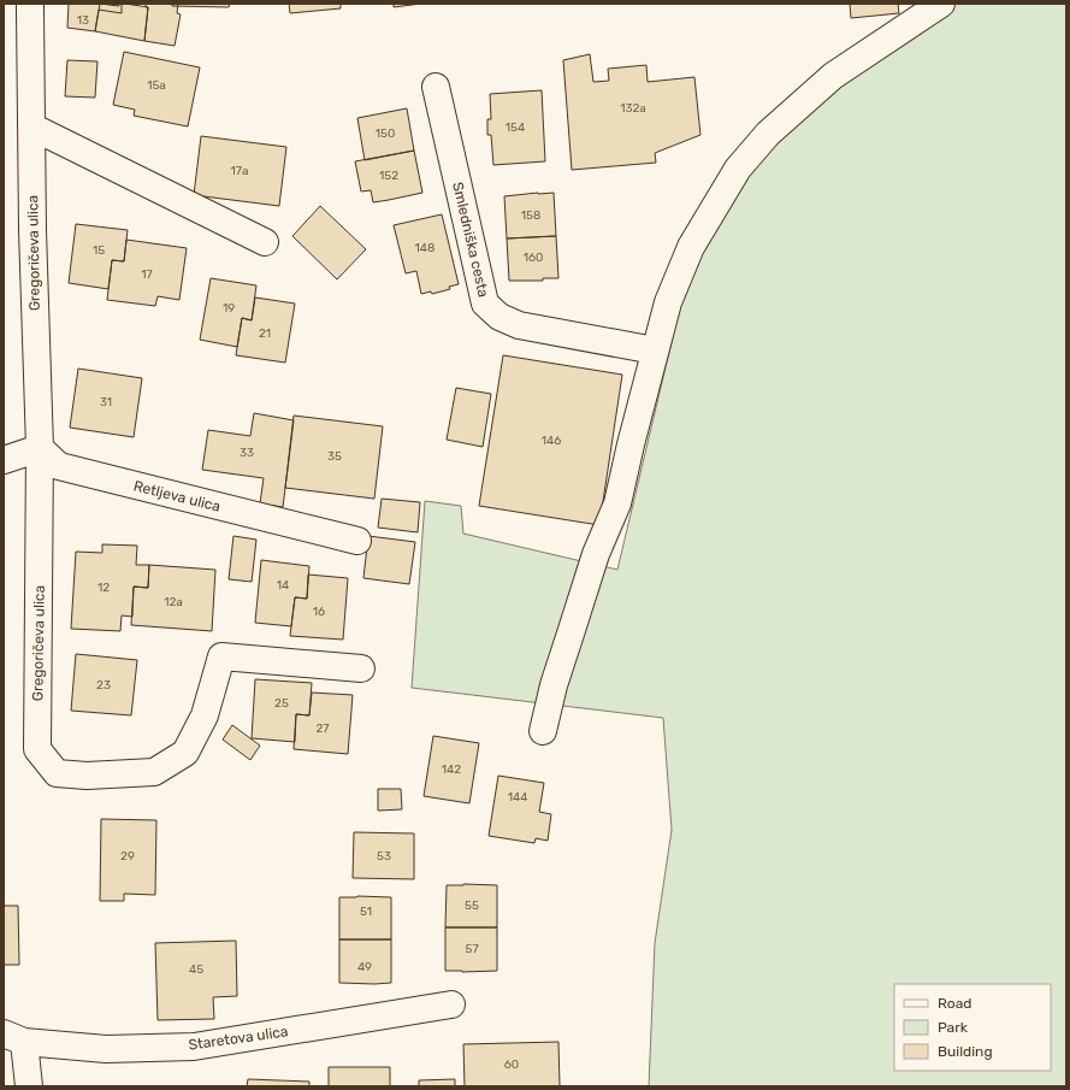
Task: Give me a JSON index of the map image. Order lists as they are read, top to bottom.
{
  "streets": {
    "street": [
      "Smledniška cesta",
      "Gregoričeva ulica",
      "Retljeva ulica",
      "Staretova ulica"
    ]
  },
  "crossings": [
    ["Gregoričeva ulica", "Retljeva ulica"]
  ],
  "house_numbers": [
    "13",
    "15a",
    "132a",
    "154",
    "150",
    "17a",
    "152",
    "158",
    "148",
    "15",
    "160",
    "17",
    "19",
    "21",
    "31",
    "146",
    "33",
    "35",
    "14",
    "12",
    "12a",
    "16",
    "23",
    "25",
    "27",
    "142",
    "144",
    "29",
    "53",
    "55",
    "51",
    "57",
    "49",
    "45",
    "60"
  ],
  "legend": ["Road", "Park", "Building"]
}
